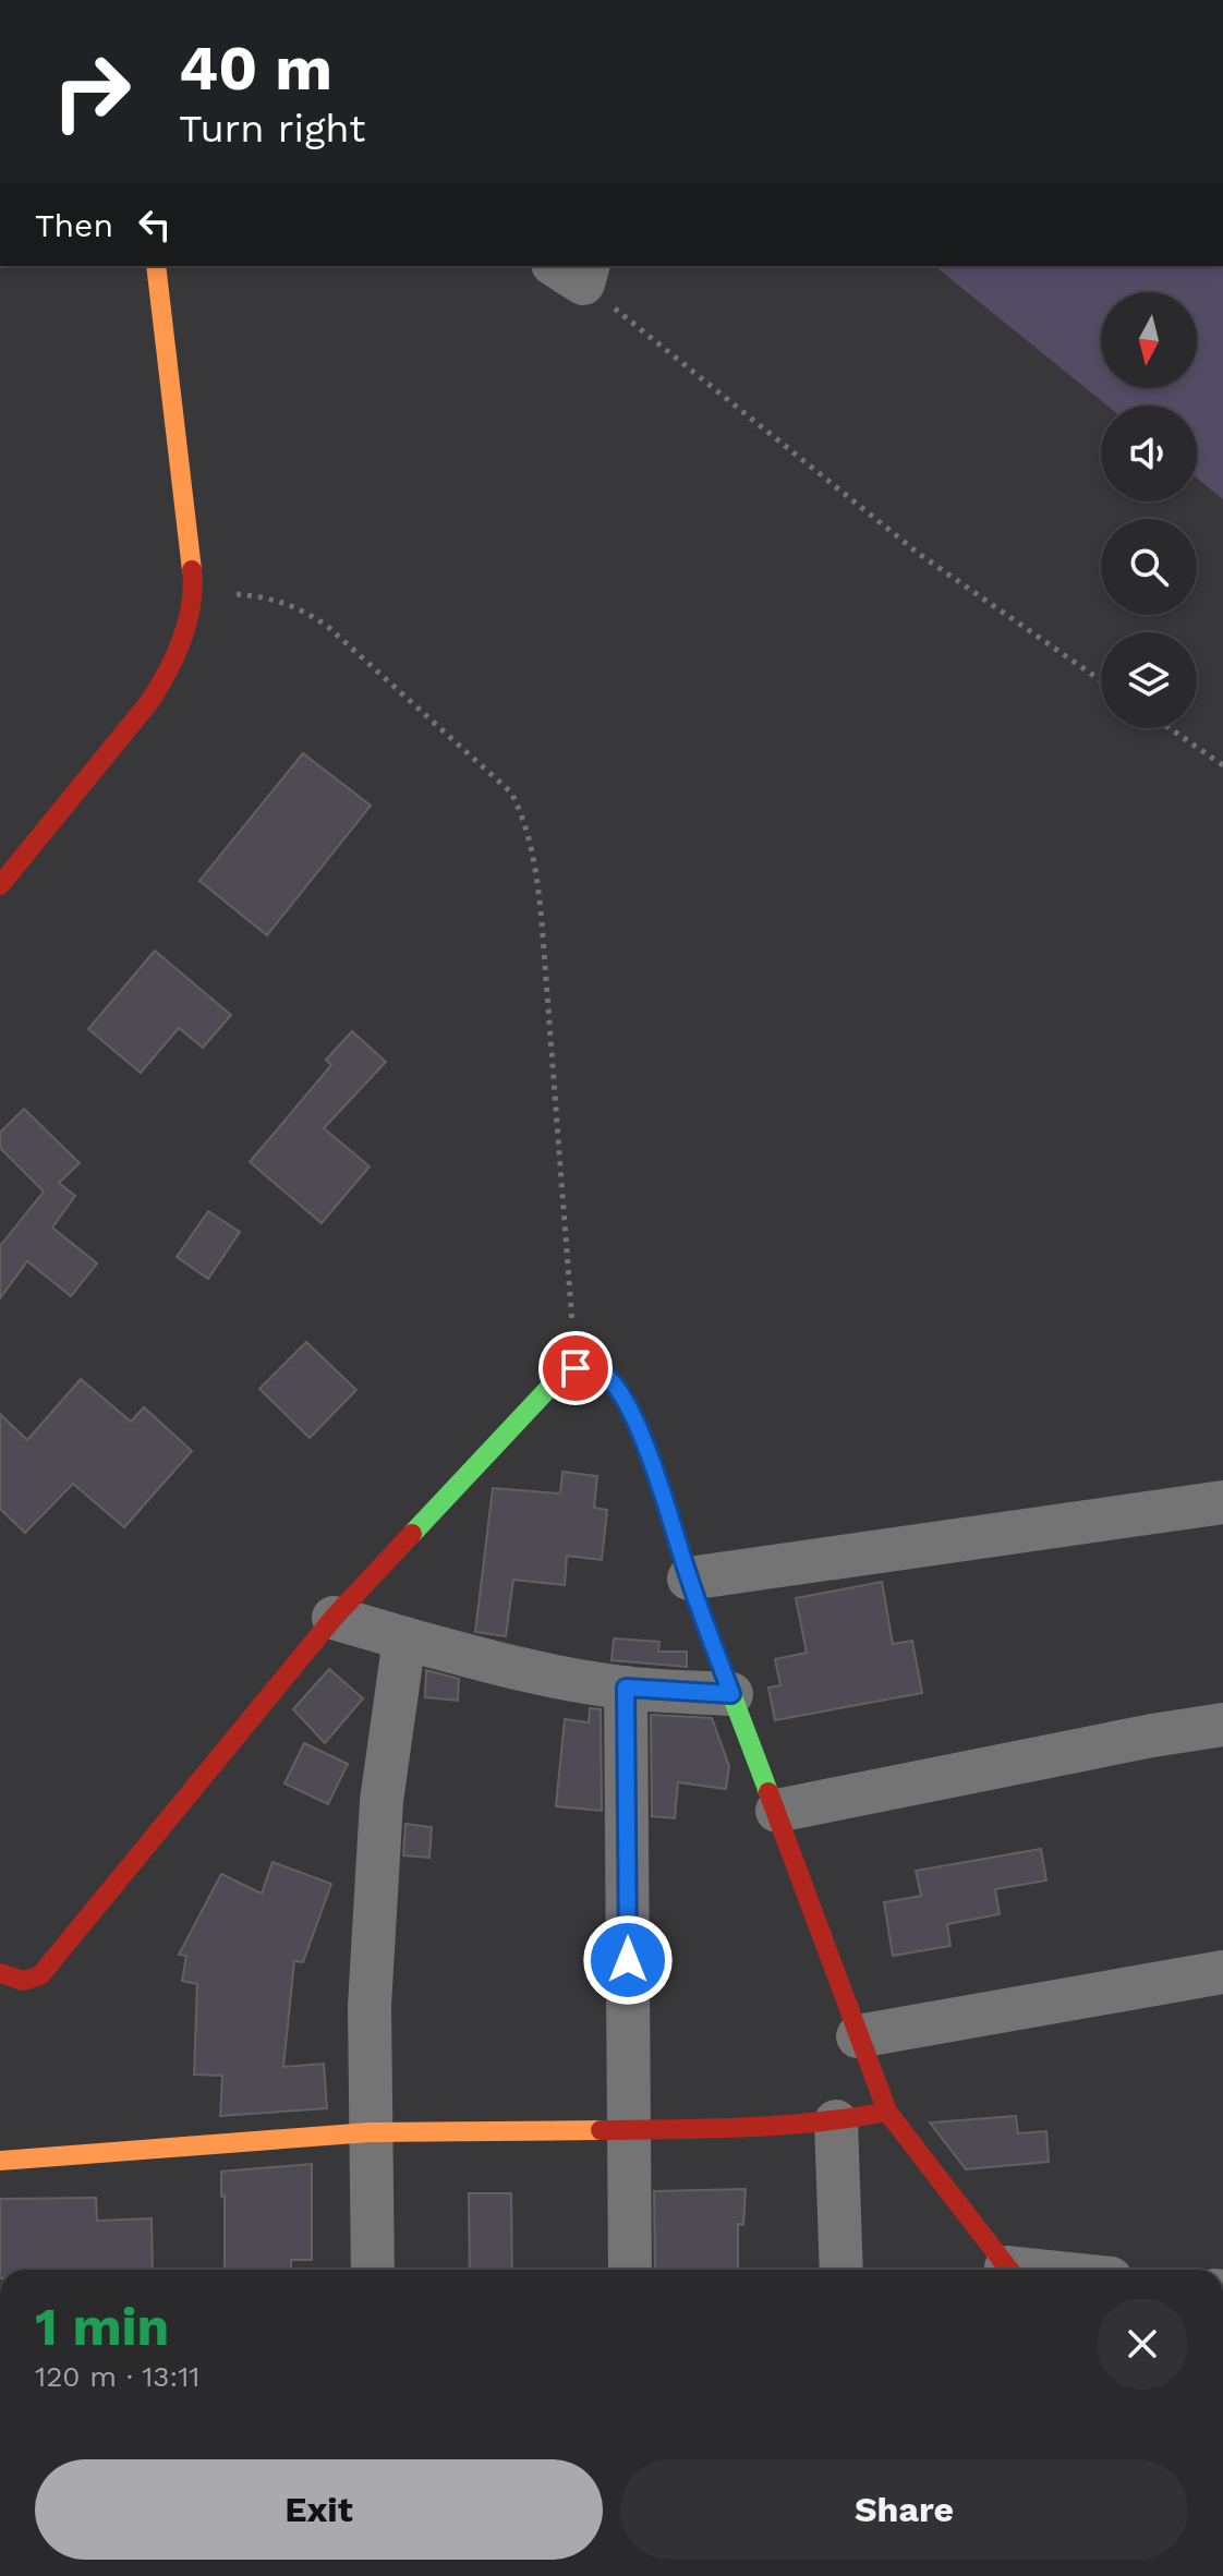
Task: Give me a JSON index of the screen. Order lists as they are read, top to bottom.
{
  "north": "bottom",
  "page": {
    "turn": ["40 m", "Turn right"],
    "then": "Then",
    "heading": ["1 min", "120 m · 13:11"],
    "buttons": ["Exit", "Share"]
  }
}
